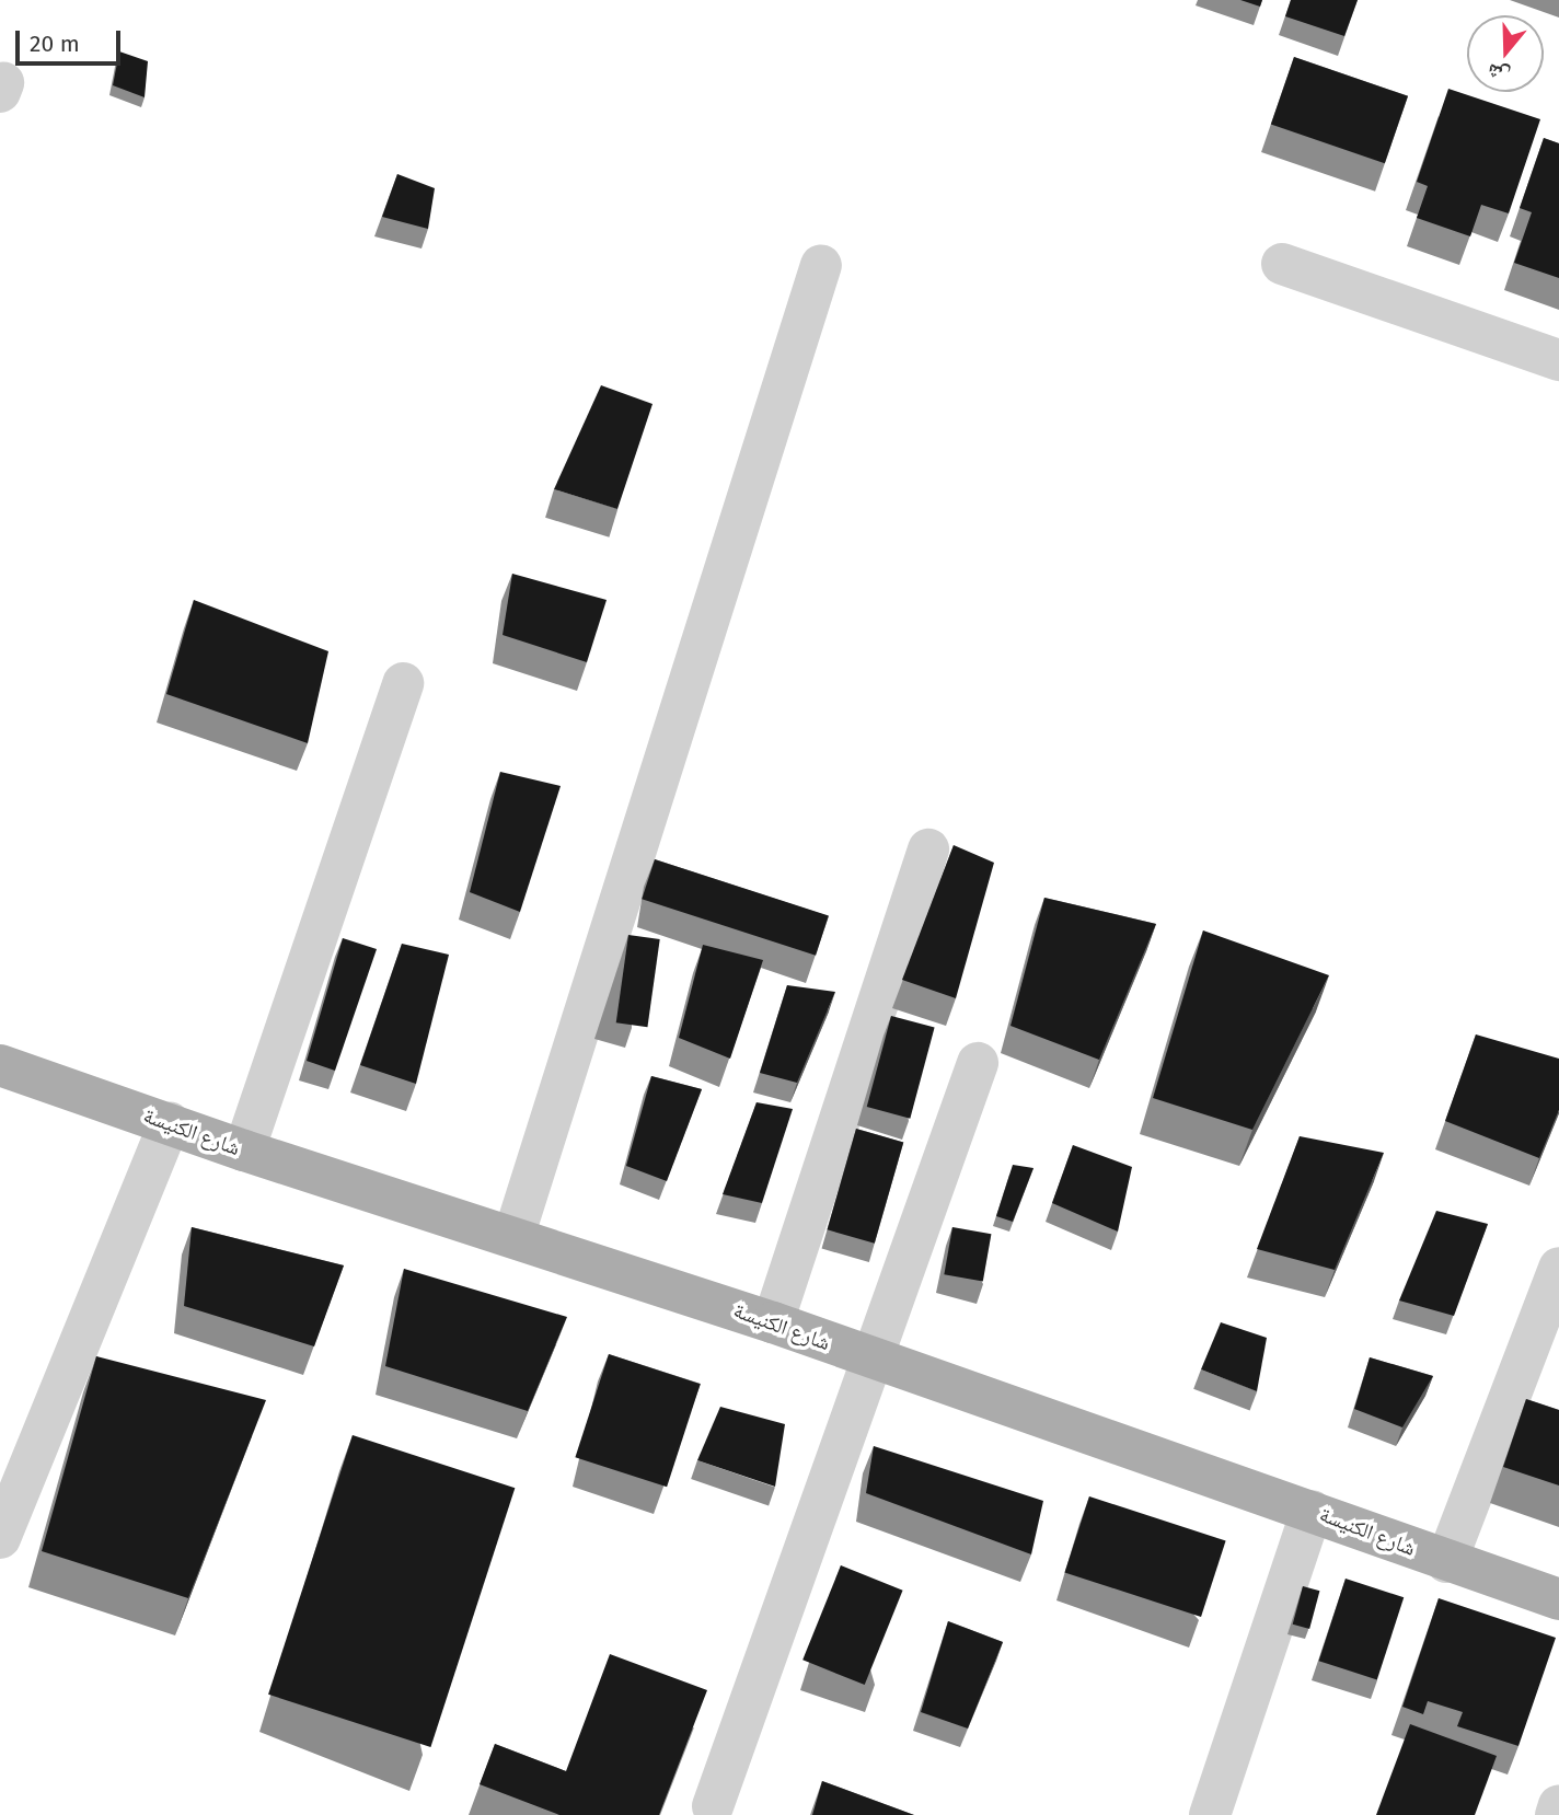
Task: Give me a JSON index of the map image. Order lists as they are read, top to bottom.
{
  "streets": {
    "main road": ["شارع الكنيسة"]
  },
  "scale_bar": "20 m",
  "north": "bottom"
}
